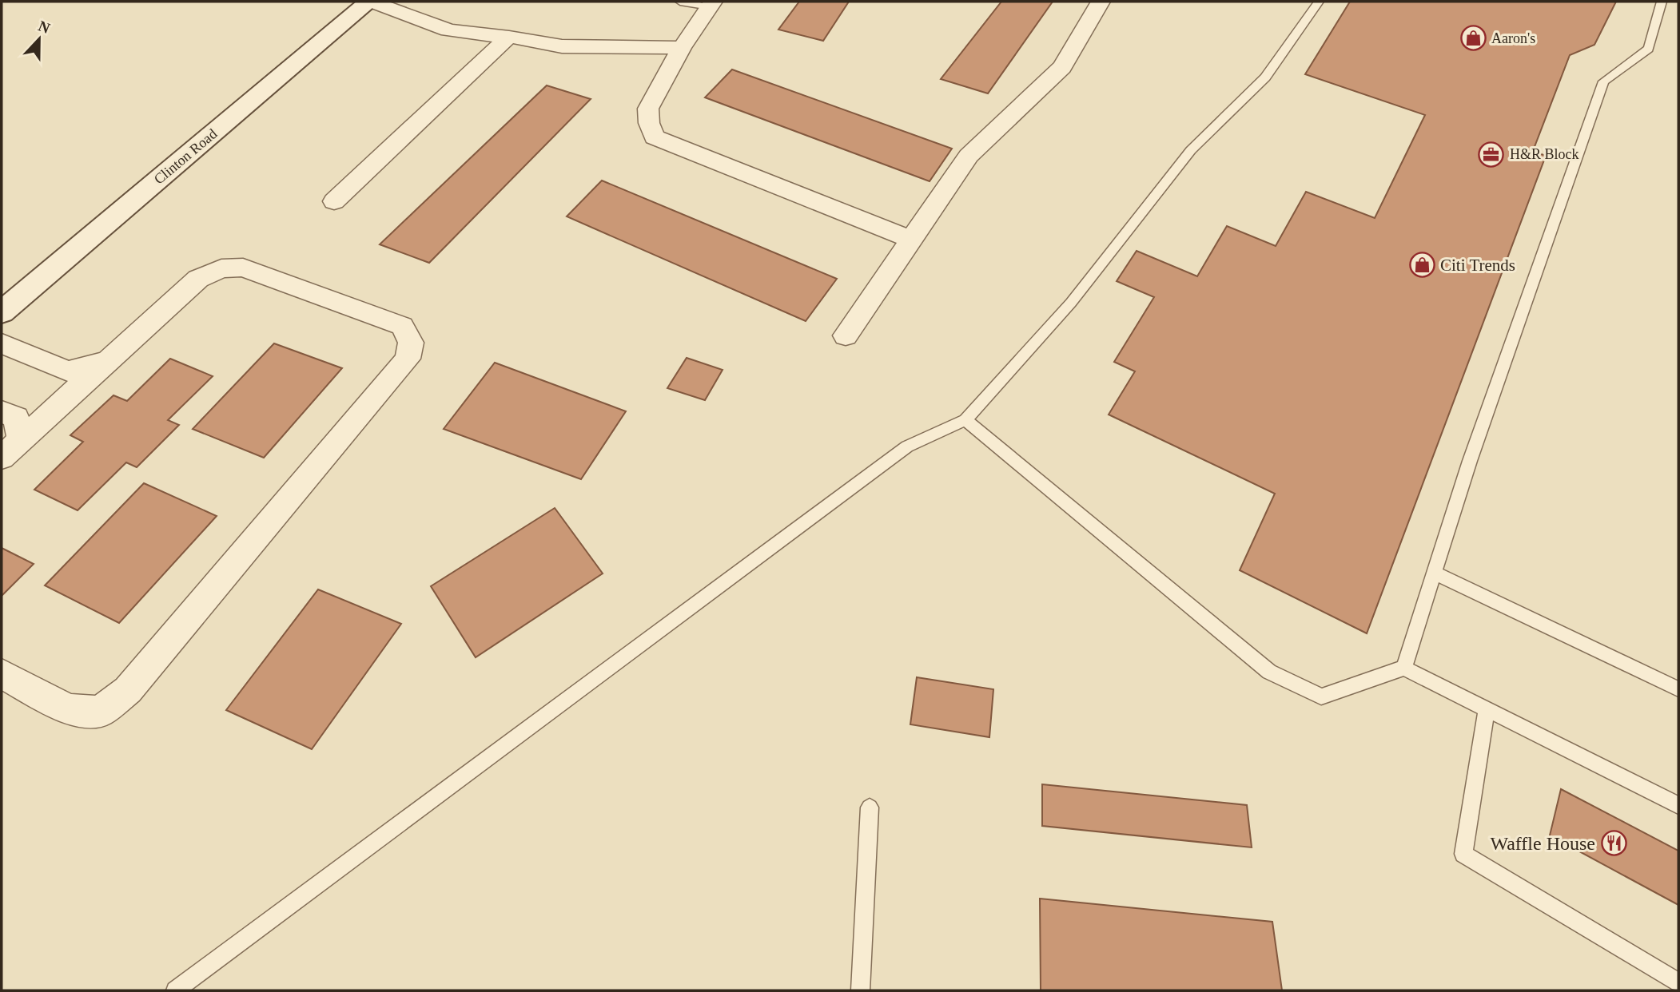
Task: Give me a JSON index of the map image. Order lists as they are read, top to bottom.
{
  "streets": {
    "street": ["Clinton Road"]
  },
  "places": {
    "shop": ["Aaron's", "Citi Trends"],
    "office": ["H&R Block"],
    "restaurant": ["Waffle House"]
  },
  "north": "top"
}
